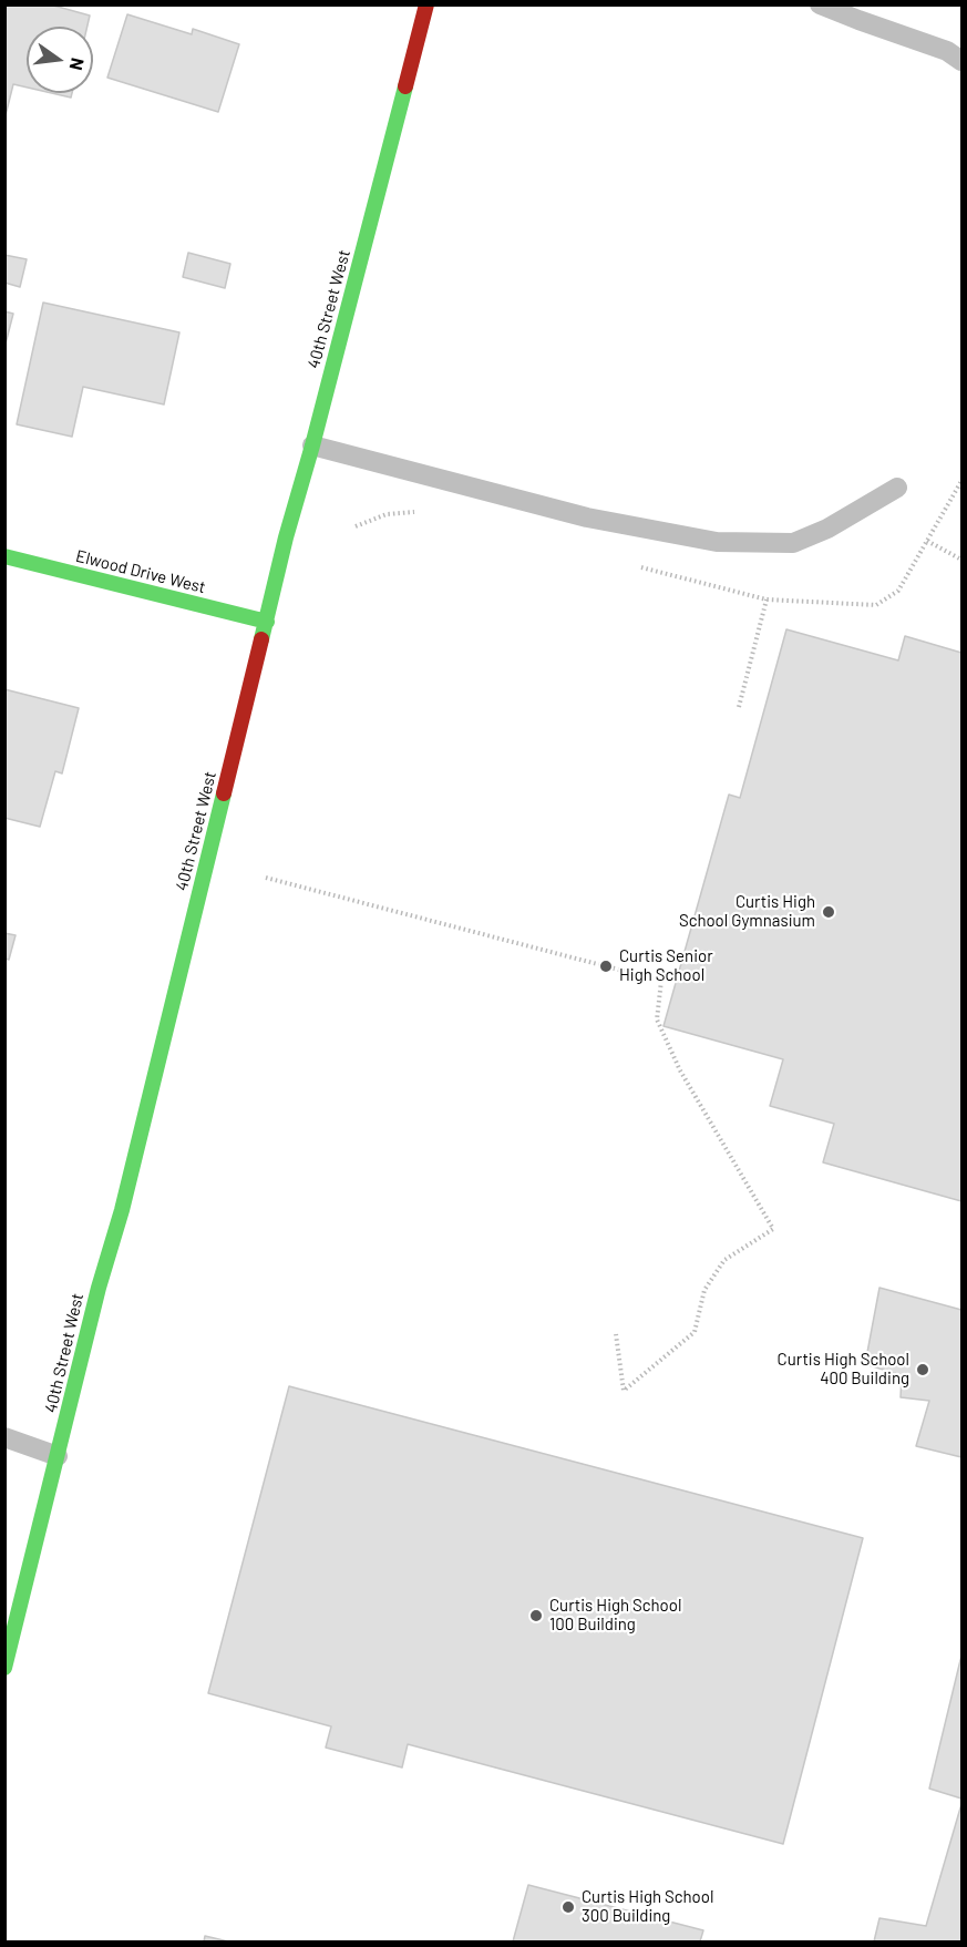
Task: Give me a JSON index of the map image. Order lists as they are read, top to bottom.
{
  "streets": {
    "street": ["40th Street West", "Elwood Drive West"]
  },
  "crossings": [
    ["40th Street West", "Elwood Drive West"]
  ],
  "places": [
    "Curtis High School Gymnasium",
    "Curtis Senior High School",
    "Curtis High School 400 Building",
    "Curtis High School 100 Building",
    "Curtis High School 300 Building"
  ],
  "north": "right"
}
